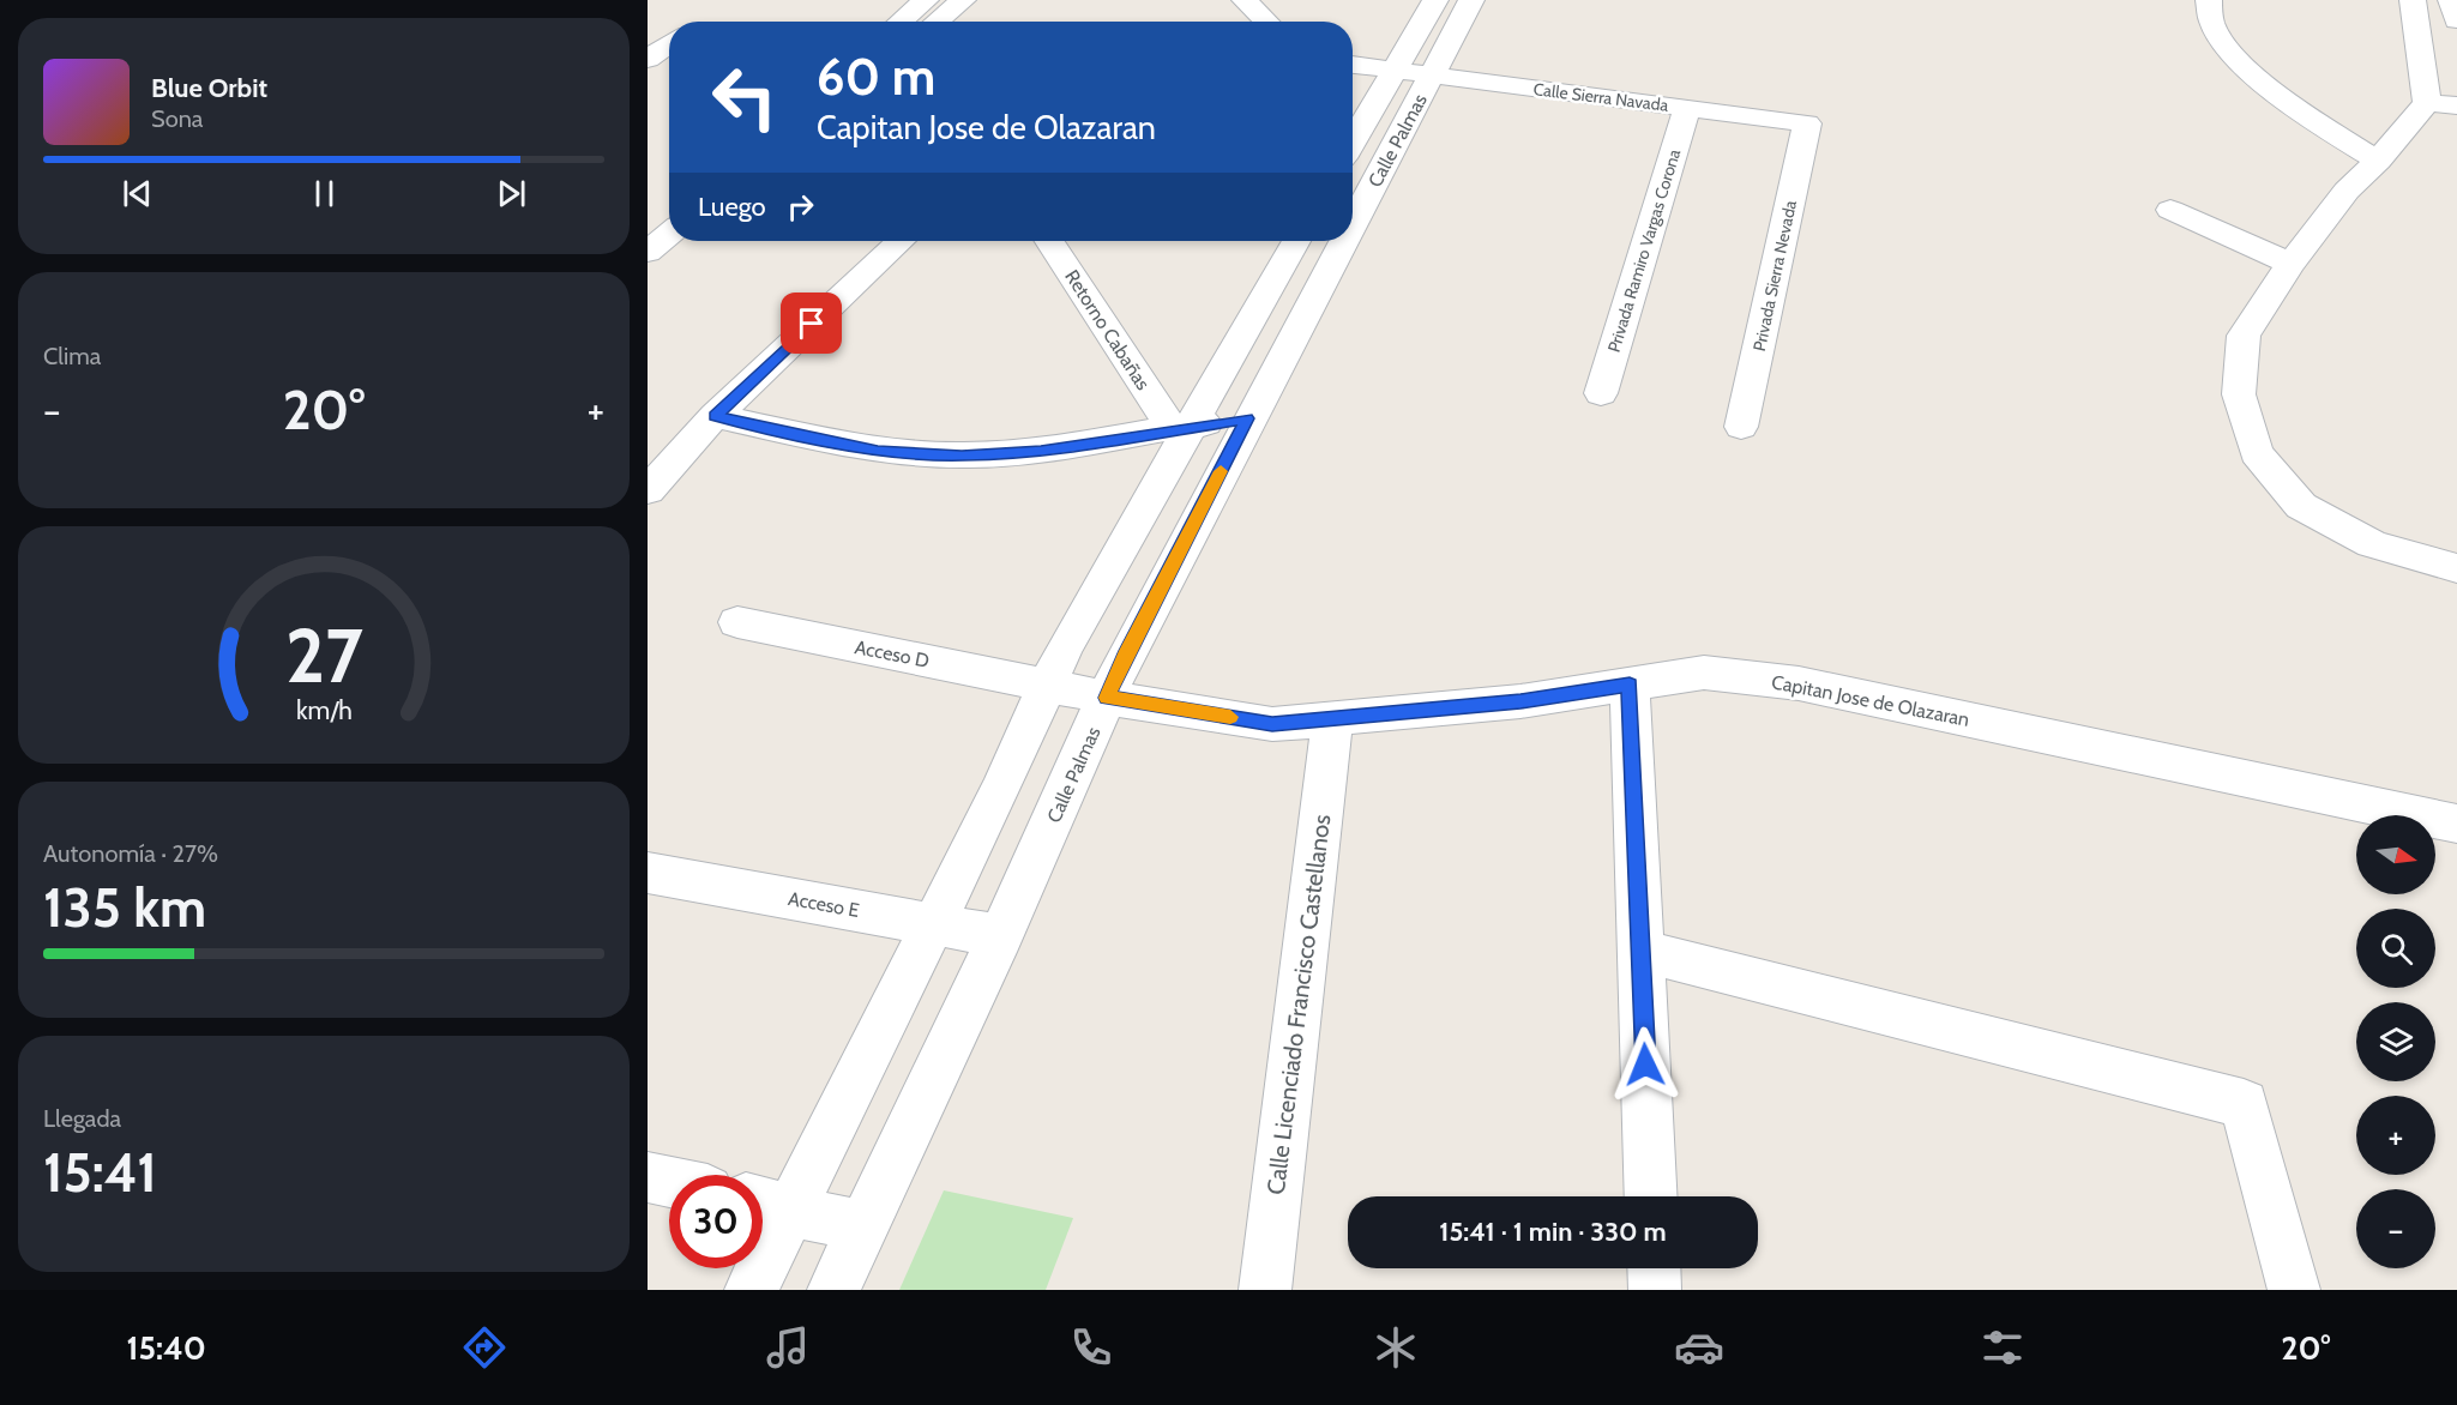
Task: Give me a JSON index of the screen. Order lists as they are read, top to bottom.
{
  "streets": {
    "street": [
      "Calle Sierra Navada",
      "Calle Palmas",
      "Privada Ramiro Vargas Corona",
      "Privada Sierra Nevada",
      "Retorno Cabañas",
      "Acceso D",
      "Capitan Jose de Olazaran",
      "Acceso E",
      "Calle Licenciado Francisco Castellanos"
    ]
  },
  "crossings": [
    ["Calle Sierra Navada", "Calle Palmas"],
    ["Calle Sierra Navada", "Privada Ramiro Vargas Corona"],
    ["Calle Sierra Navada", "Privada Sierra Nevada"],
    ["Calle Palmas", "Acceso D"],
    ["Calle Palmas", "Capitan Jose de Olazaran"],
    ["Calle Palmas", "Acceso E"],
    ["Acceso D", "Capitan Jose de Olazaran"],
    ["Capitan Jose de Olazaran", "Calle Licenciado Francisco Castellanos"]
  ],
  "north": "right",
  "page": {
    "turn": ["60 m", "Capitan Jose de Olazaran"],
    "song": ["Blue Orbit", "Sona"],
    "then": "Luego",
    "tile": [
      "Clima",
      ["Autonomía · 27%", "135 km"],
      ["Llegada", "15:41"]
    ],
    "heat": ["−", "20°", "+"],
    "map_buttons": ["+", "−"],
    "limit": "30",
    "trip": "15:41 · 1 min · 330 m",
    "tabs": ["15:40", "20°"],
    "gauge": ["27", "km/h"]
  }
}
